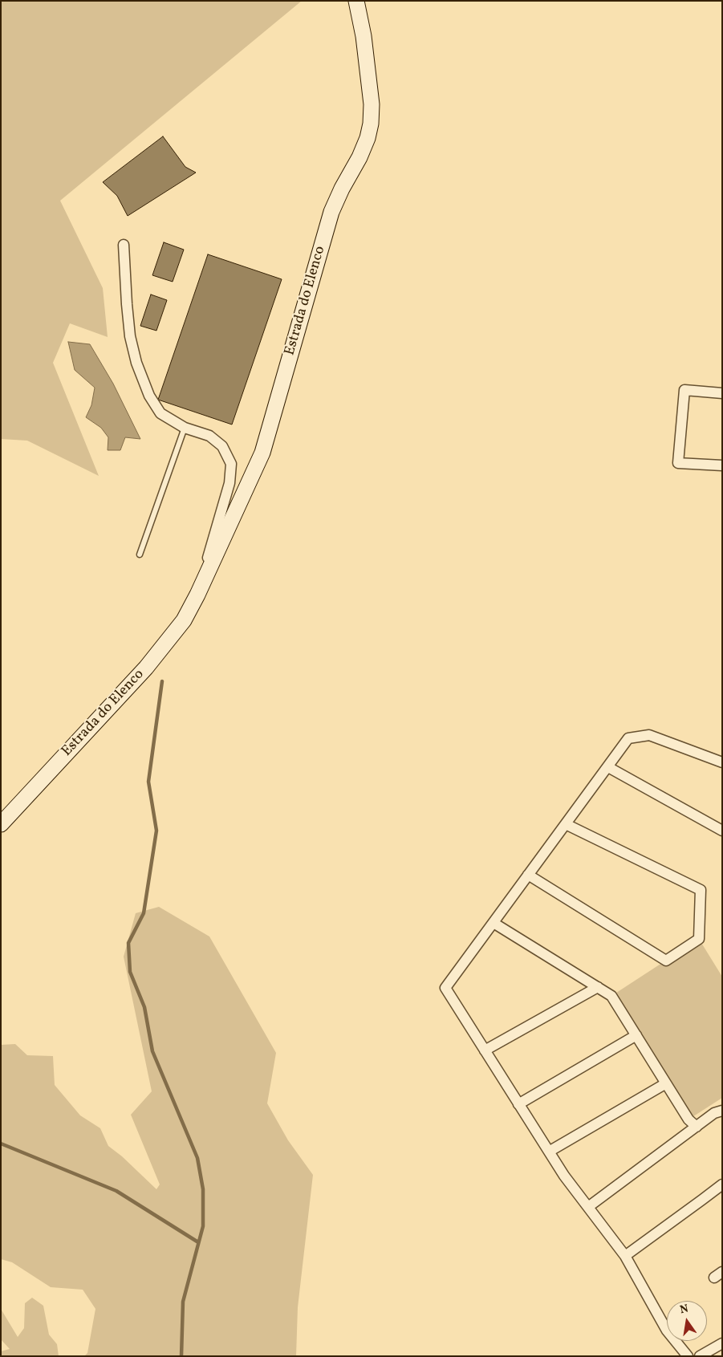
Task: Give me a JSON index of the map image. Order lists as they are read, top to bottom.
{
  "streets": {
    "street": ["Estrada do Elenco"]
  },
  "north": "top"
}
